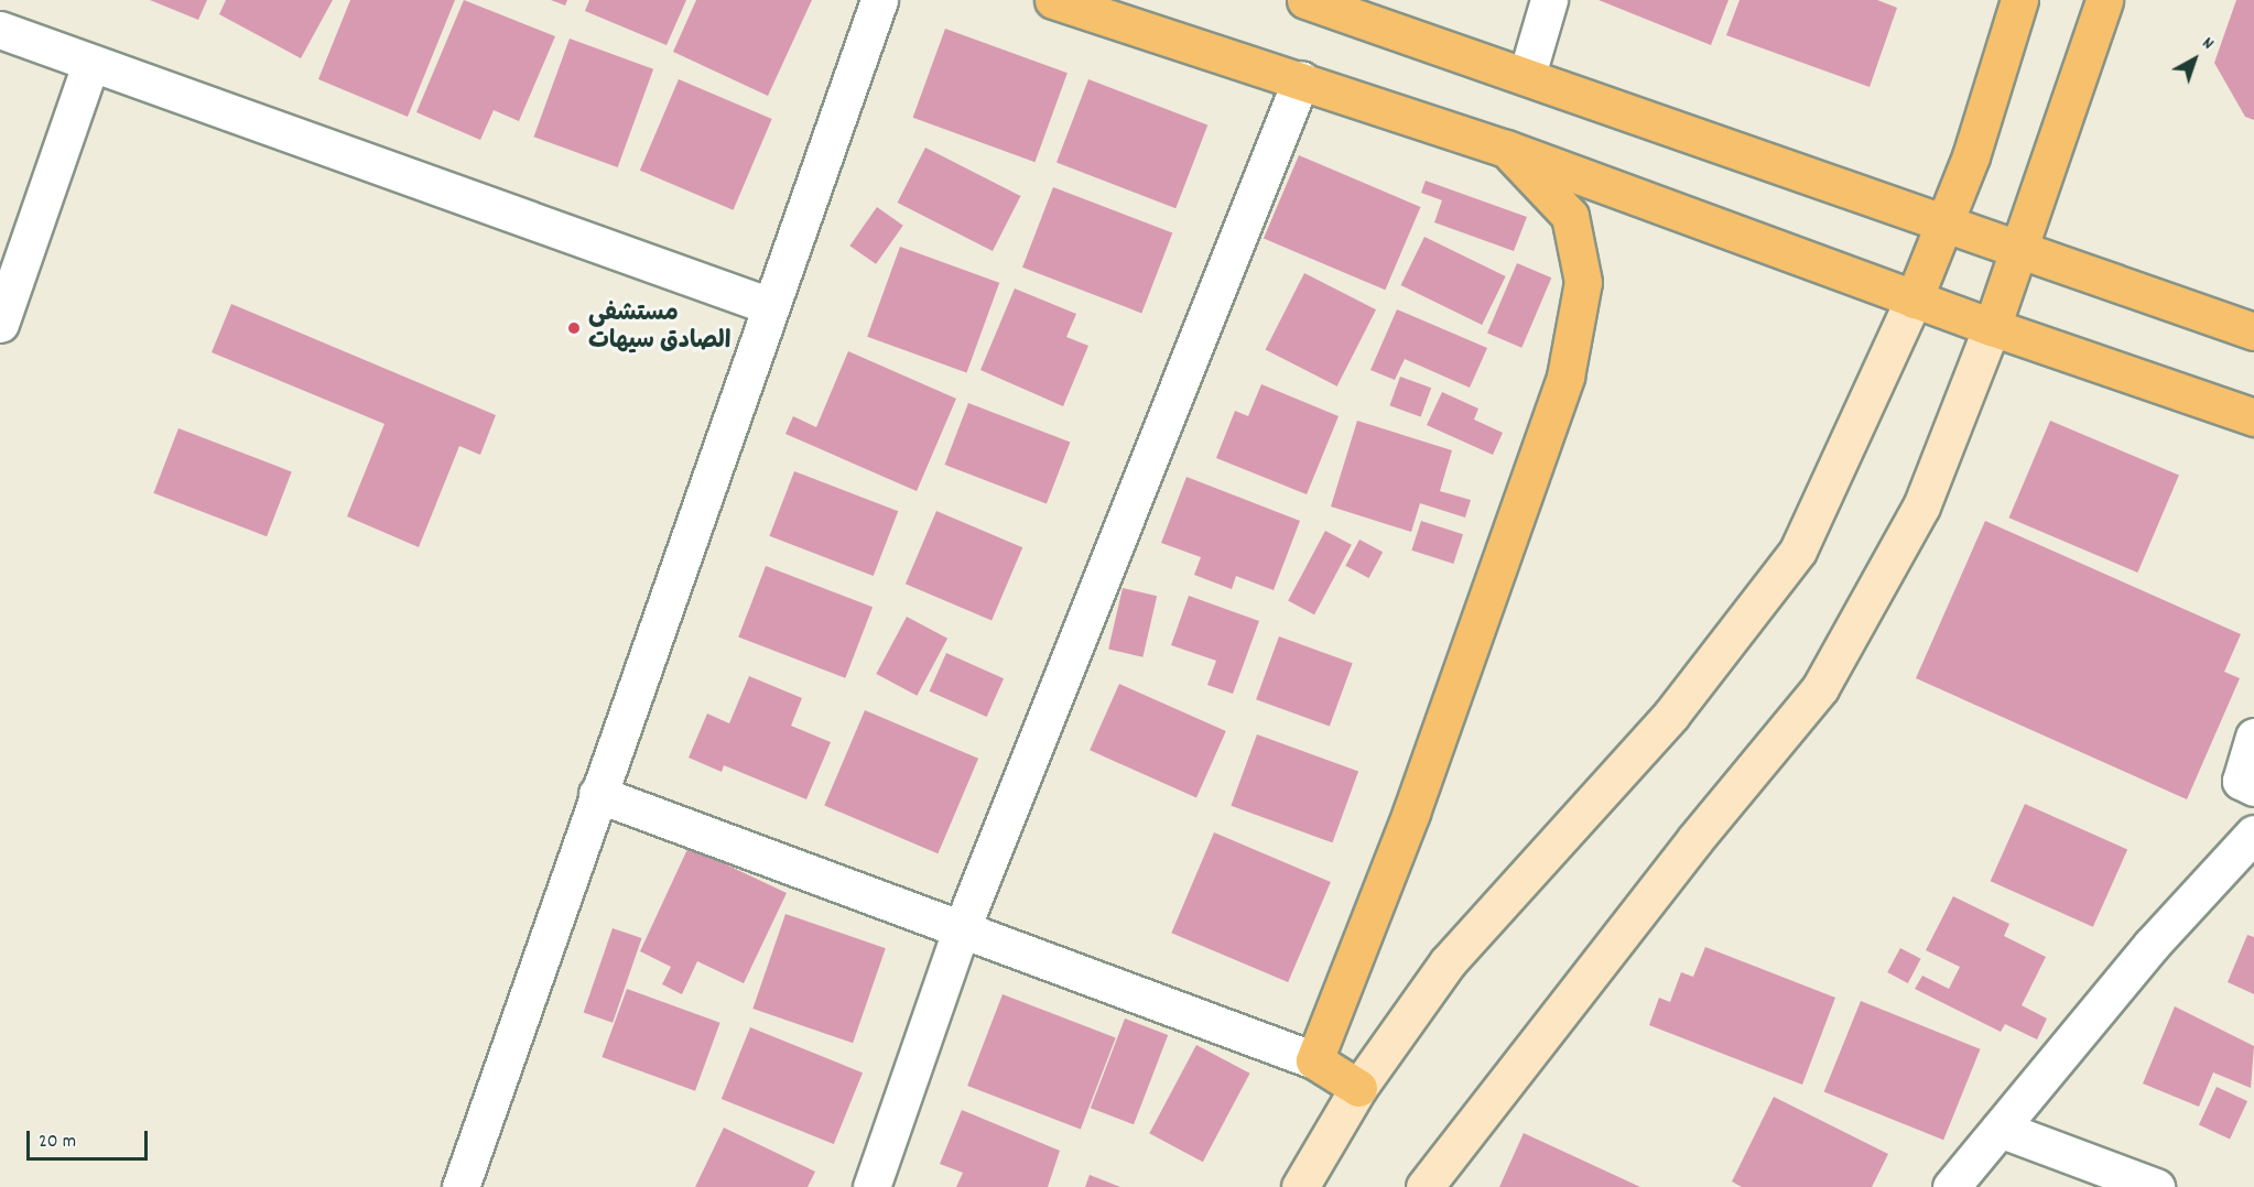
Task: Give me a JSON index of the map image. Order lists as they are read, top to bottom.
{
  "places": ["مستشفى الصادق سيهات"],
  "scale_bar": "20 m",
  "north": "top right"
}
